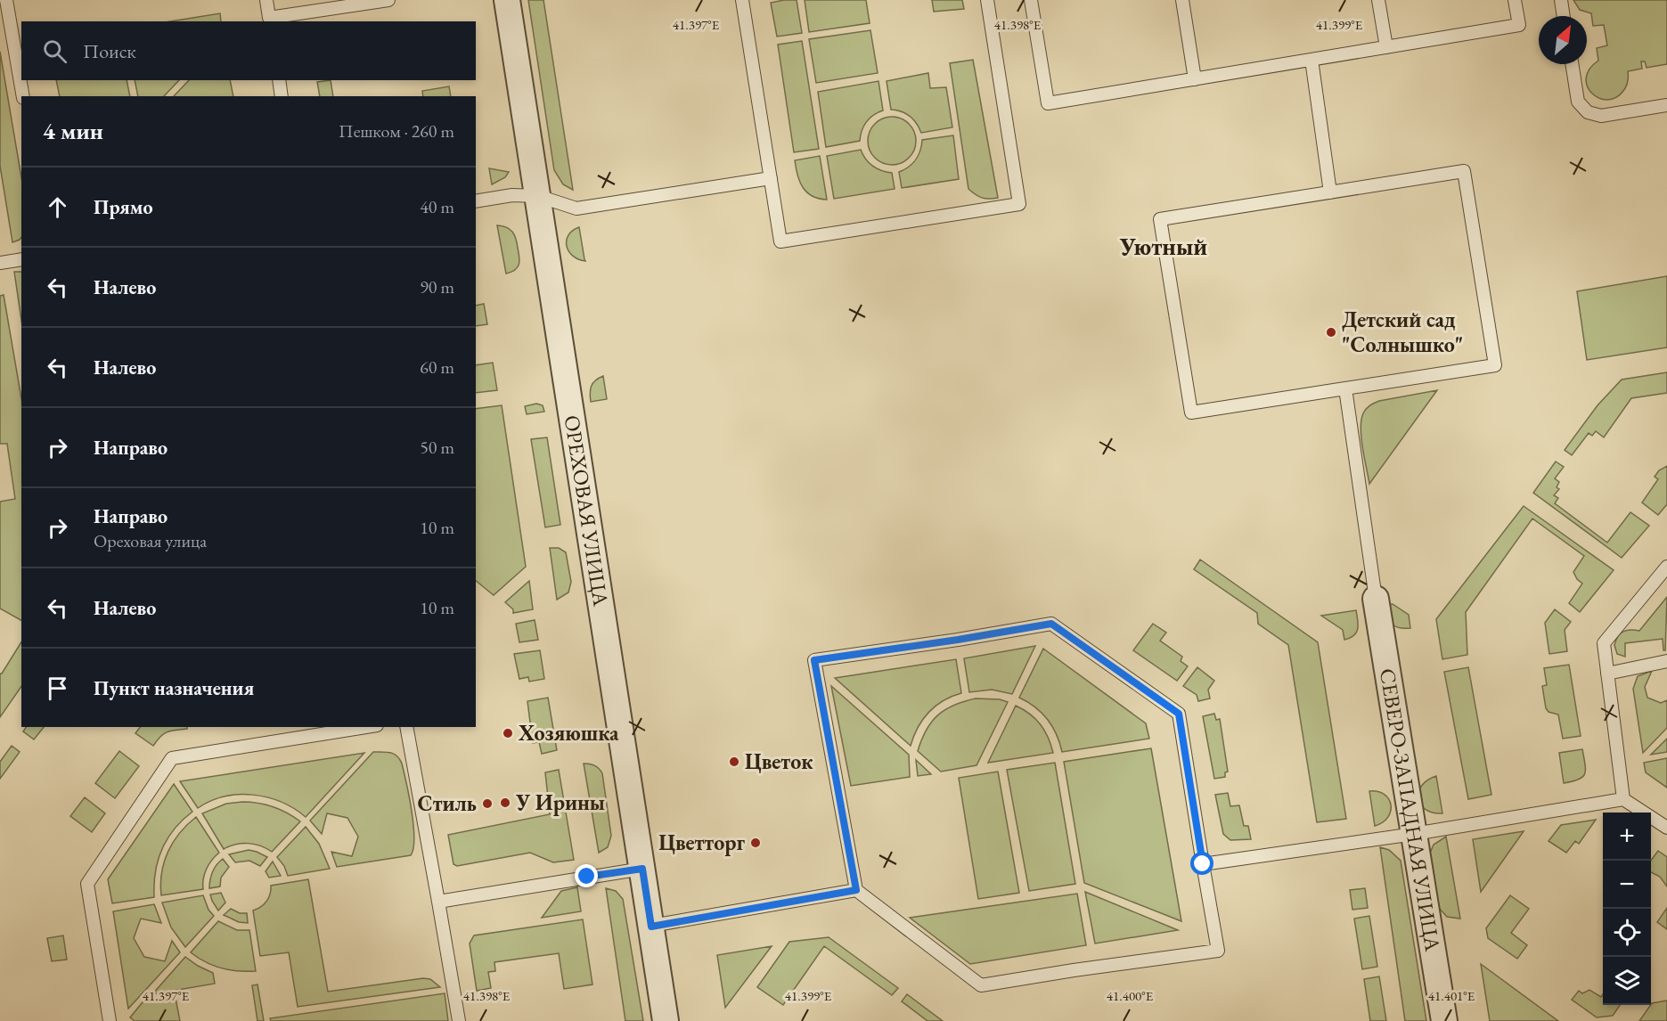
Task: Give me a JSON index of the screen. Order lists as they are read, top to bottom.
{
  "streets": {
    "street": ["ОРЕХОВАЯ УЛИЦА", "СЕВЕРО-ЗАПАДНАЯ УЛИЦА"]
  },
  "districts": ["Уютный"],
  "places": [
    "Детский сад \"Солнышко\"",
    "Хозяюшка",
    "Цветок",
    "У Ирины",
    "Стиль",
    "Цветторг"
  ],
  "north": "top right",
  "page": {
    "search": "Поиск",
    "heading": ["4 мин", "Пешком · 260 m"],
    "list": [
      ["Прямо", "40 m"],
      ["Налево", "90 m"],
      ["Налево", "60 m"],
      ["Направо", "50 m"],
      ["Направо", "Ореховая улица", "10 m"],
      ["Налево", "10 m"],
      "Пункт назначения"
    ],
    "map_buttons": ["+", "−"]
  },
  "coordinates": [
    "41.397°E",
    "41.398°E",
    "41.399°E",
    "41.400°E",
    "41.401°E"
  ]
}
